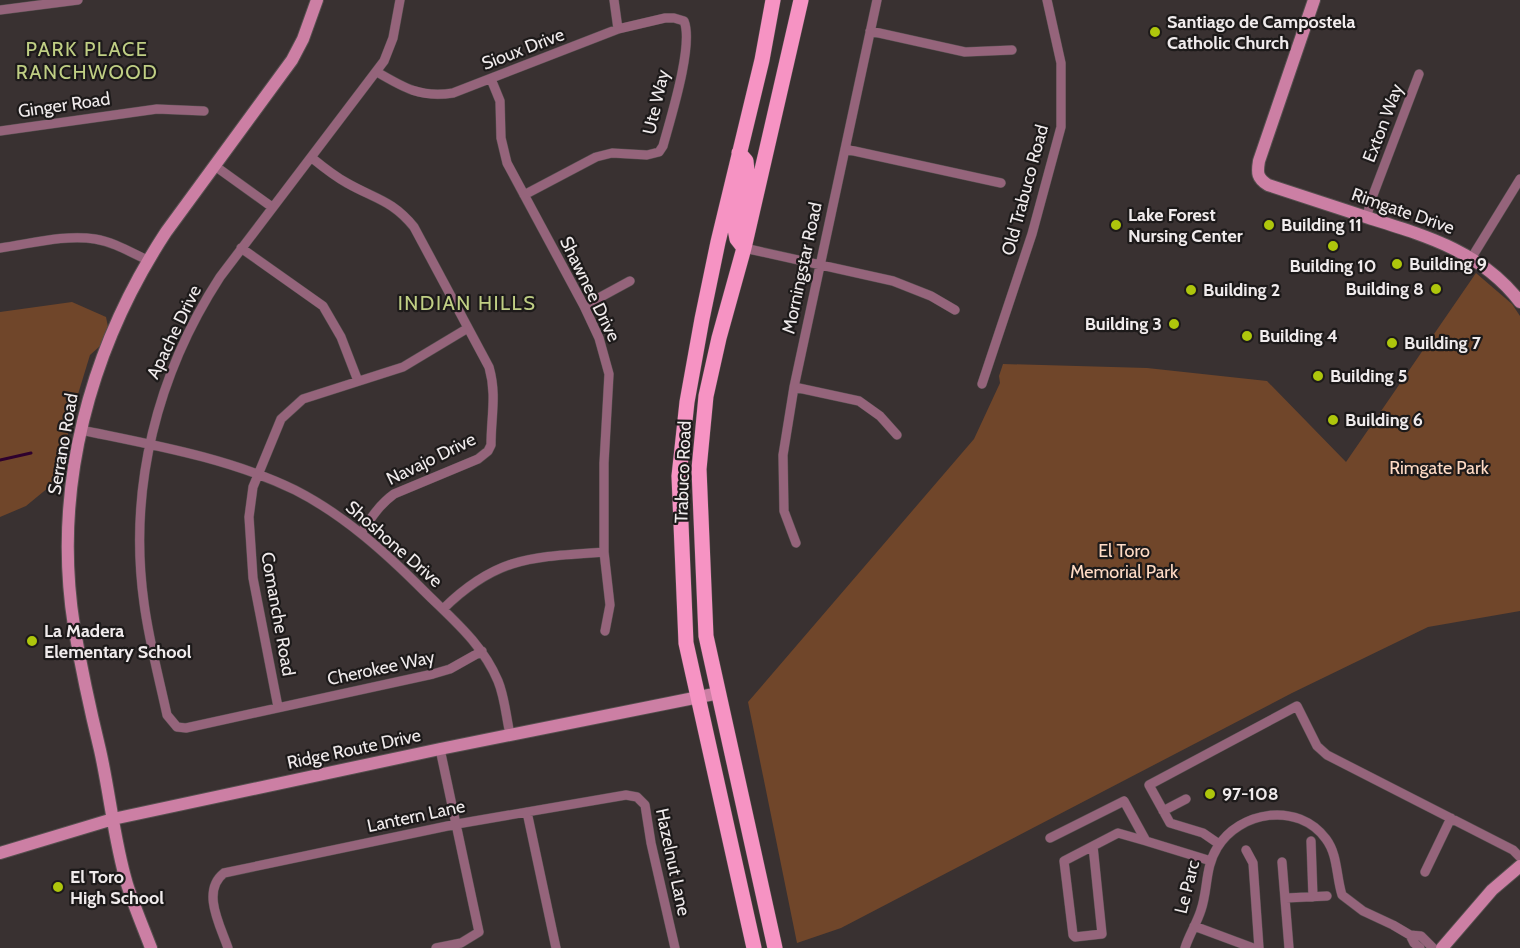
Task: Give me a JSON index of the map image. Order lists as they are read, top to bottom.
{
  "streets": {
    "main road": ["Trabuco Road"],
    "street": [
      "Sioux Drive",
      "Ute Way",
      "Ginger Road",
      "Exton Way",
      "Old Trabuco Road",
      "Rimgate Drive",
      "Morningstar Road",
      "Shawnee Drive",
      "Apache Drive",
      "Serrano Road",
      "Navajo Drive",
      "Shoshone Drive",
      "Comanche Road",
      "Cherokee Way",
      "Ridge Route Drive",
      "Lantern Lane",
      "Hazelnut Lane",
      "Le Parc"
    ]
  },
  "crossings": [
    ["Sioux Drive", "Ute Way"],
    ["Sioux Drive", "Shawnee Drive"],
    ["Sioux Drive", "Apache Drive"],
    ["Ute Way", "Shawnee Drive"],
    ["Exton Way", "Rimgate Drive"],
    ["Apache Drive", "Navajo Drive"],
    ["Apache Drive", "Shoshone Drive"],
    ["Apache Drive", "Cherokee Way"],
    ["Serrano Road", "Shoshone Drive"],
    ["Serrano Road", "Ridge Route Drive"],
    ["Navajo Drive", "Shoshone Drive"],
    ["Navajo Drive", "Comanche Road"],
    ["Trabuco Road", "Ridge Route Drive"],
    ["Shoshone Drive", "Comanche Road"],
    ["Shoshone Drive", "Cherokee Way"],
    ["Shoshone Drive", "Ridge Route Drive"],
    ["Comanche Road", "Cherokee Way"],
    ["Lantern Lane", "Hazelnut Lane"]
  ],
  "districts": ["PARK PLACE RANCHWOOD", "INDIAN HILLS"],
  "parks": ["Rimgate Park", "El Toro Memorial Park"],
  "places": [
    "Santiago de Campostela Catholic Church",
    "Lake Forest Nursing Center",
    "Building 11",
    "Building 10",
    "Building 9",
    "Building 8",
    "Building 2",
    "Building 3",
    "Building 4",
    "Building 7",
    "Building 5",
    "Building 6",
    "La Madera Elementary School",
    "97-108",
    "El Toro High School"
  ]
}
